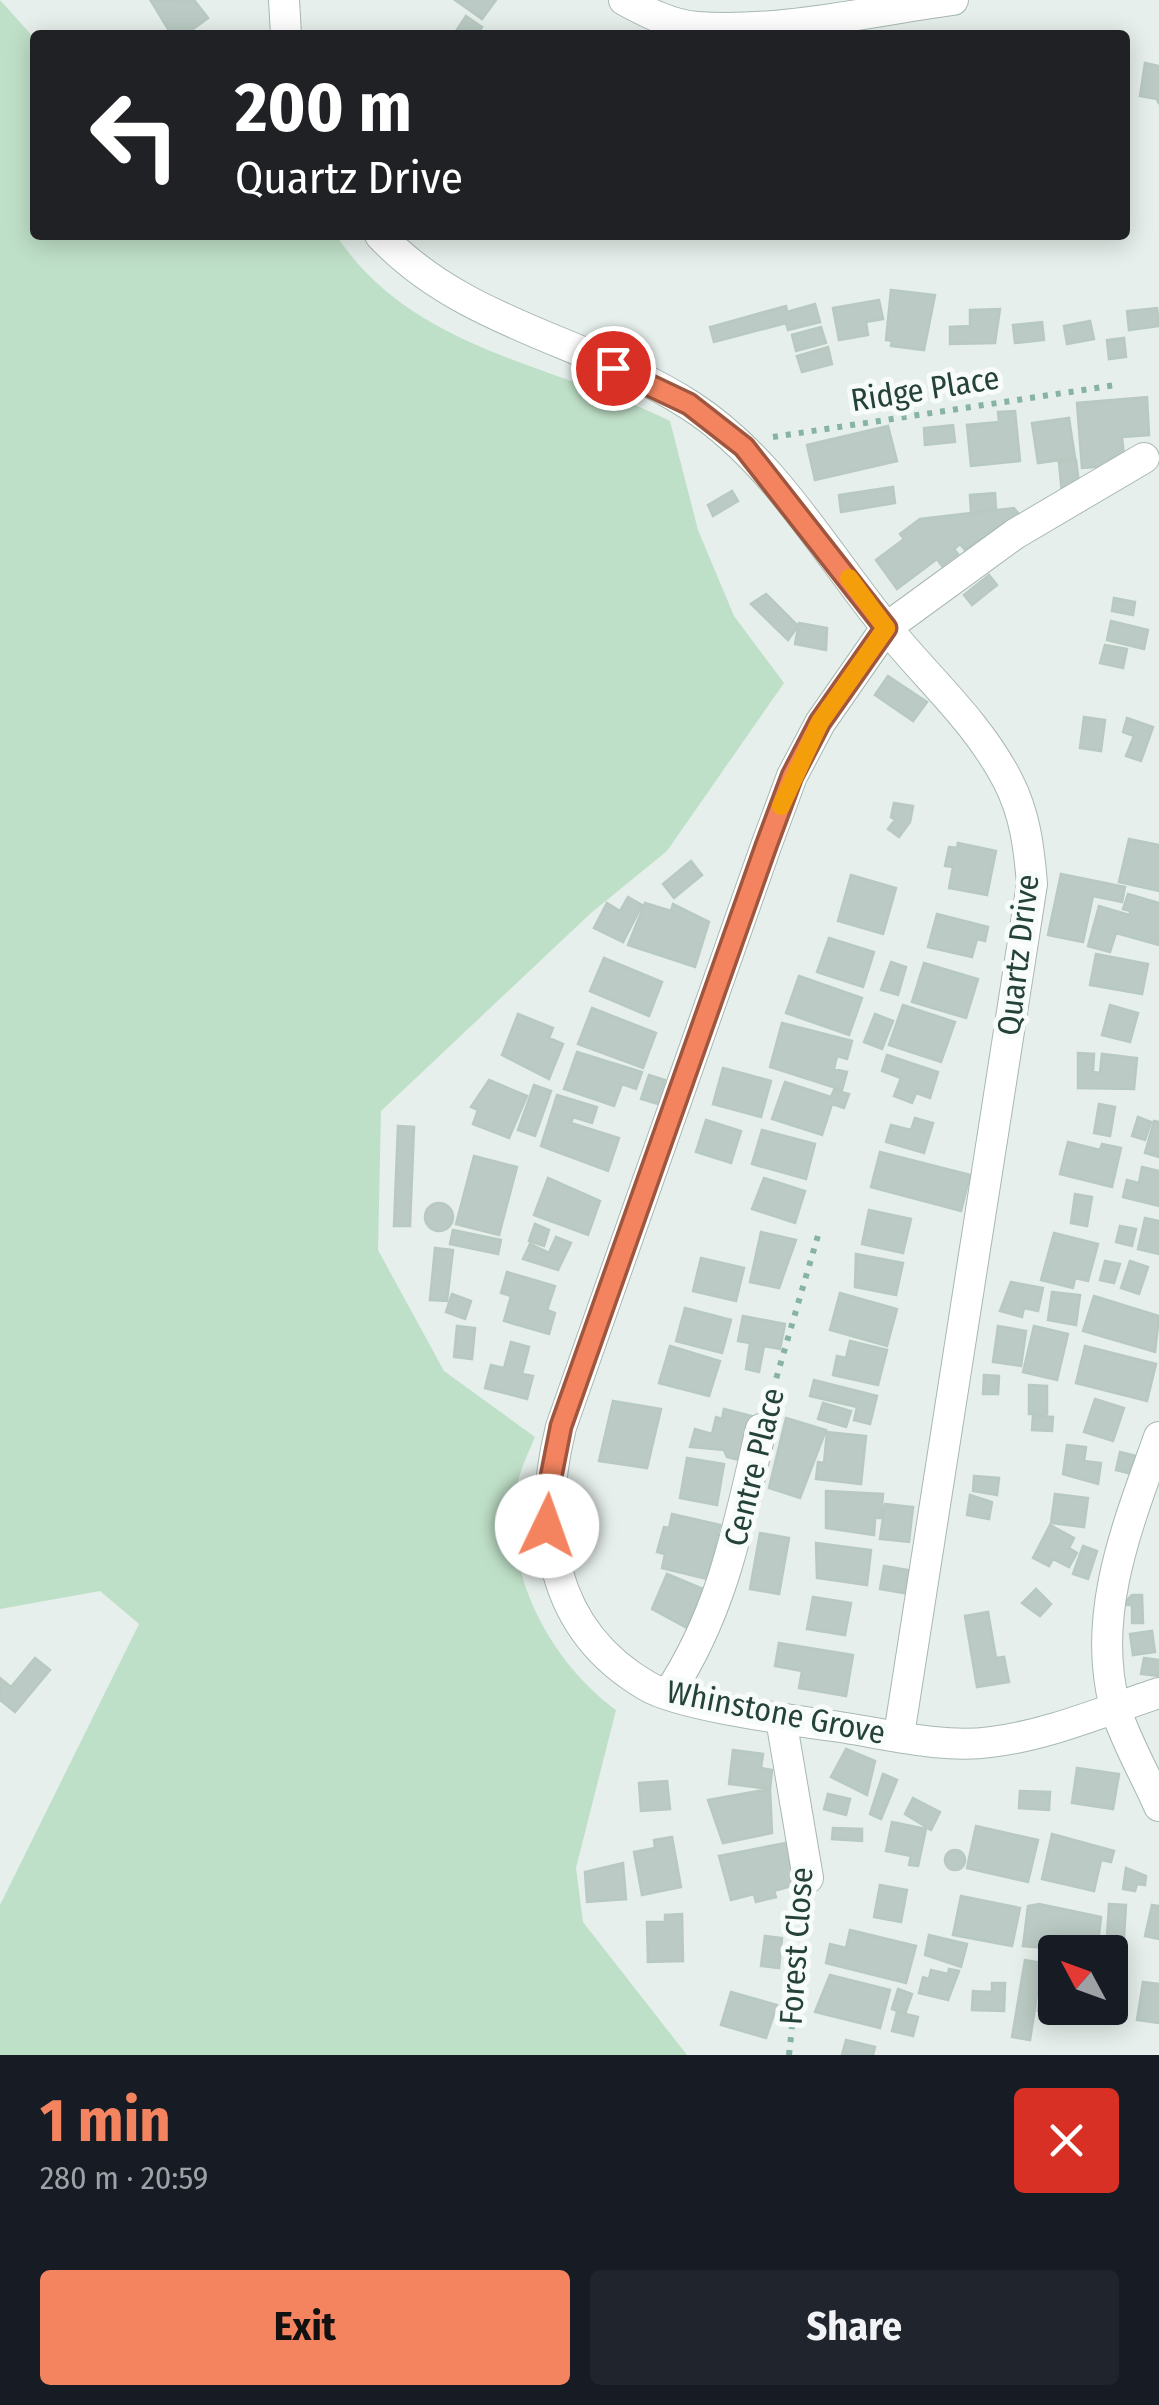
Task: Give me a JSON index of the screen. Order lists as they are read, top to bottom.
{
  "streets": {
    "street": [
      "Quartz Drive",
      "Centre Place",
      "Whinstone Grove",
      "Forest Close"
    ],
    "path": ["Ridge Place"]
  },
  "crossings": [
    ["Ridge Place", "Quartz Drive"],
    ["Quartz Drive", "Whinstone Grove"],
    ["Centre Place", "Whinstone Grove"],
    ["Whinstone Grove", "Forest Close"]
  ],
  "north": "top left",
  "page": {
    "turn": ["200 m", "Quartz Drive"],
    "heading": ["1 min", "280 m · 20:59"],
    "buttons": ["Exit", "Share"]
  }
}
